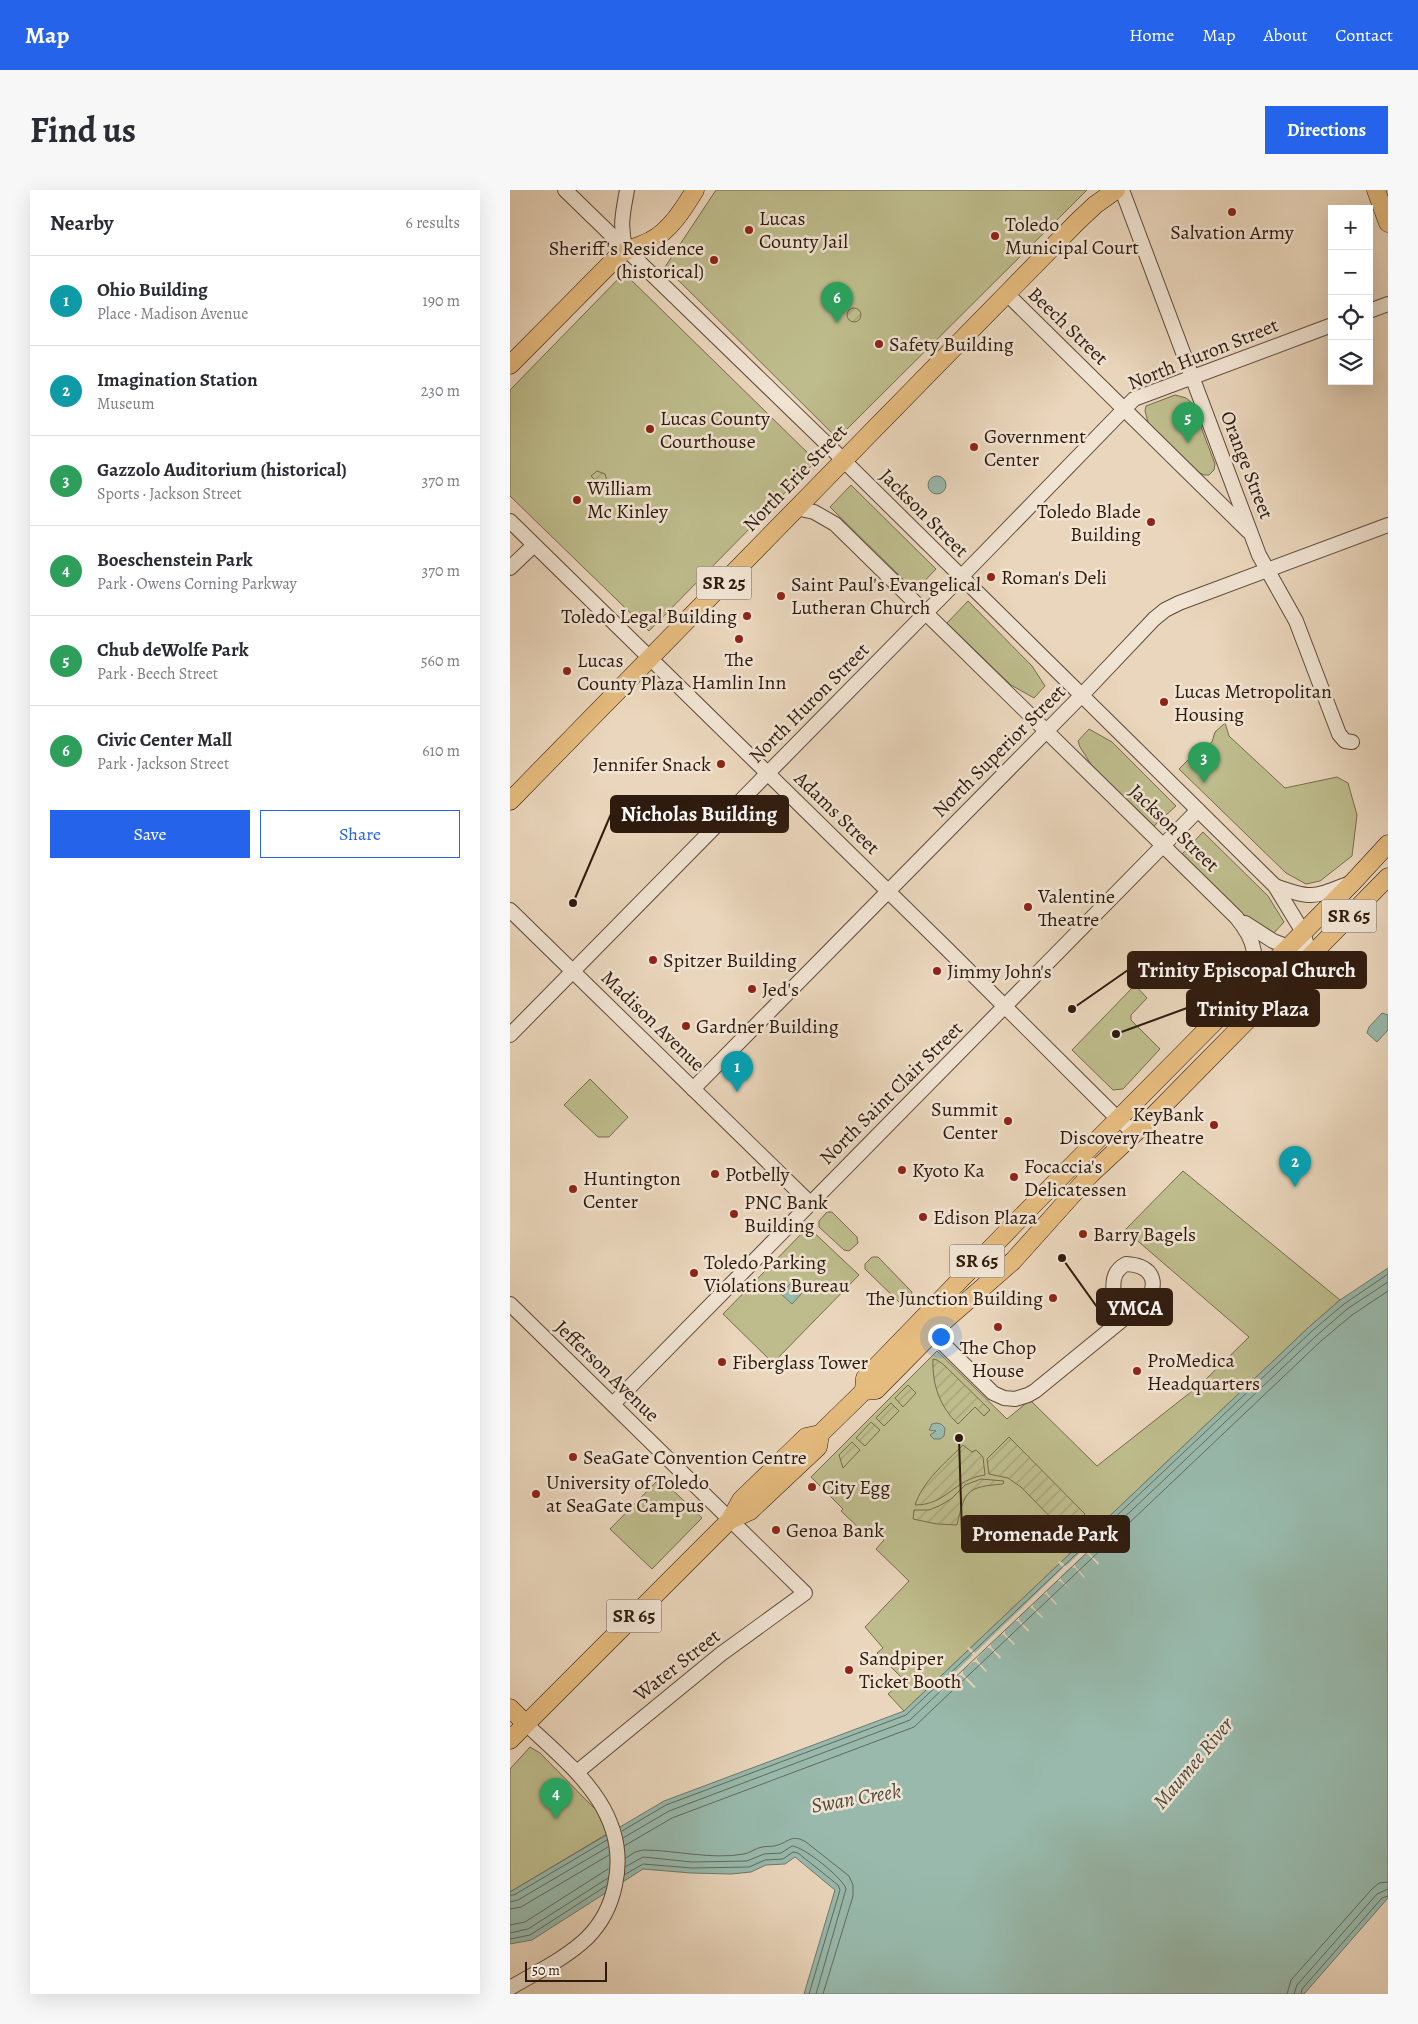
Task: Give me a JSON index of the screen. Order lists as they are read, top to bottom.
{
  "streets": {
    "main road": ["North Erie Street", "SR 25", "SR 65"],
    "street": [
      "Beech Street",
      "North Huron Street",
      "Orange Street",
      "Jackson Street",
      "North Superior Street",
      "Adams Street",
      "Madison Avenue",
      "North Saint Clair Street",
      "Jefferson Avenue",
      "Water Street"
    ]
  },
  "crossings": [
    ["Beech Street", "North Huron Street"],
    ["Beech Street", "Orange Street"],
    ["Beech Street", "North Erie Street"],
    ["North Huron Street", "Orange Street"],
    ["North Huron Street", "Jackson Street"],
    ["North Huron Street", "Adams Street"],
    ["North Huron Street", "Madison Avenue"],
    ["Orange Street", "North Superior Street"],
    ["North Erie Street", "Jackson Street"],
    ["North Erie Street", "Adams Street"],
    ["Jackson Street", "North Superior Street"],
    ["Jackson Street", "SR 65"],
    ["Jackson Street", "North Saint Clair Street"],
    ["North Superior Street", "Adams Street"],
    ["North Superior Street", "Madison Avenue"],
    ["Adams Street", "SR 65"],
    ["Adams Street", "North Saint Clair Street"],
    ["SR 65", "Jefferson Avenue"],
    ["Madison Avenue", "North Saint Clair Street"],
    ["North Saint Clair Street", "Jefferson Avenue"],
    ["Jefferson Avenue", "Water Street"]
  ],
  "water": ["Maumee River", "Swan Creek"],
  "places": [
    "Salvation Army",
    "Lucas County Jail",
    "Toledo Municipal Court",
    "Sheriff's Residence (historical)",
    "Safety Building",
    "Lucas County Courthouse",
    "Government Center",
    "William Mc Kinley",
    "Toledo Blade Building",
    "Roman's Deli",
    "Saint Paul's Evangelical Lutheran Church",
    "Toledo Legal Building",
    "The Hamlin Inn",
    "Lucas County Plaza",
    "Lucas Metropolitan Housing",
    "Jennifer Snack",
    "Nicholas Building",
    "Valentine Theatre",
    "Spitzer Building",
    "Jimmy John's",
    "Jed's",
    "Trinity Episcopal Church",
    "Gardner Building",
    "Trinity Plaza",
    "Summit Center",
    "KeyBank Discovery Theatre",
    "Kyoto Ka",
    "Potbelly",
    "Focaccia's Delicatessen",
    "Huntington Center",
    "PNC Bank Building",
    "Edison Plaza",
    "Barry Bagels",
    "YMCA",
    "Toledo Parking Violations Bureau",
    "The Junction Building",
    "The Chop House",
    "Fiberglass Tower",
    "ProMedica Headquarters",
    "Promenade Park",
    "SeaGate Convention Centre",
    "City Egg",
    "University of Toledo at SeaGate Campus",
    "Genoa Bank",
    "Sandpiper Ticket Booth"
  ],
  "scale_bar": "50 m",
  "page": {
    "header": "Map",
    "nav": [
      "Home",
      "Map",
      "About",
      "Contact"
    ],
    "title": "Find us",
    "buttons": [
      "Directions",
      ["Save", "Share"]
    ],
    "heading": ["Nearby", "6 results"],
    "map_buttons": ["+", "−"],
    "list": [
      {
        "mark": "1",
        "name": "Ohio Building",
        "note": "Place · Madison Avenue",
        "value": "190 m"
      },
      {
        "mark": "2",
        "name": "Imagination Station",
        "note": "Museum",
        "value": "230 m"
      },
      {
        "mark": "3",
        "name": "Gazzolo Auditorium (historical)",
        "note": "Sports · Jackson Street",
        "value": "370 m"
      },
      {
        "mark": "4",
        "name": "Boeschenstein Park",
        "note": "Park · Owens Corning Parkway",
        "value": "370 m"
      },
      {
        "mark": "5",
        "name": "Chub deWolfe Park",
        "note": "Park · Beech Street",
        "value": "560 m"
      },
      {
        "mark": "6",
        "name": "Civic Center Mall",
        "note": "Park · Jackson Street",
        "value": "610 m"
      }
    ],
    "pins": [
      "6",
      "5",
      "3",
      "1",
      "2",
      "4"
    ],
    "scale": "50 m"
  }
}
